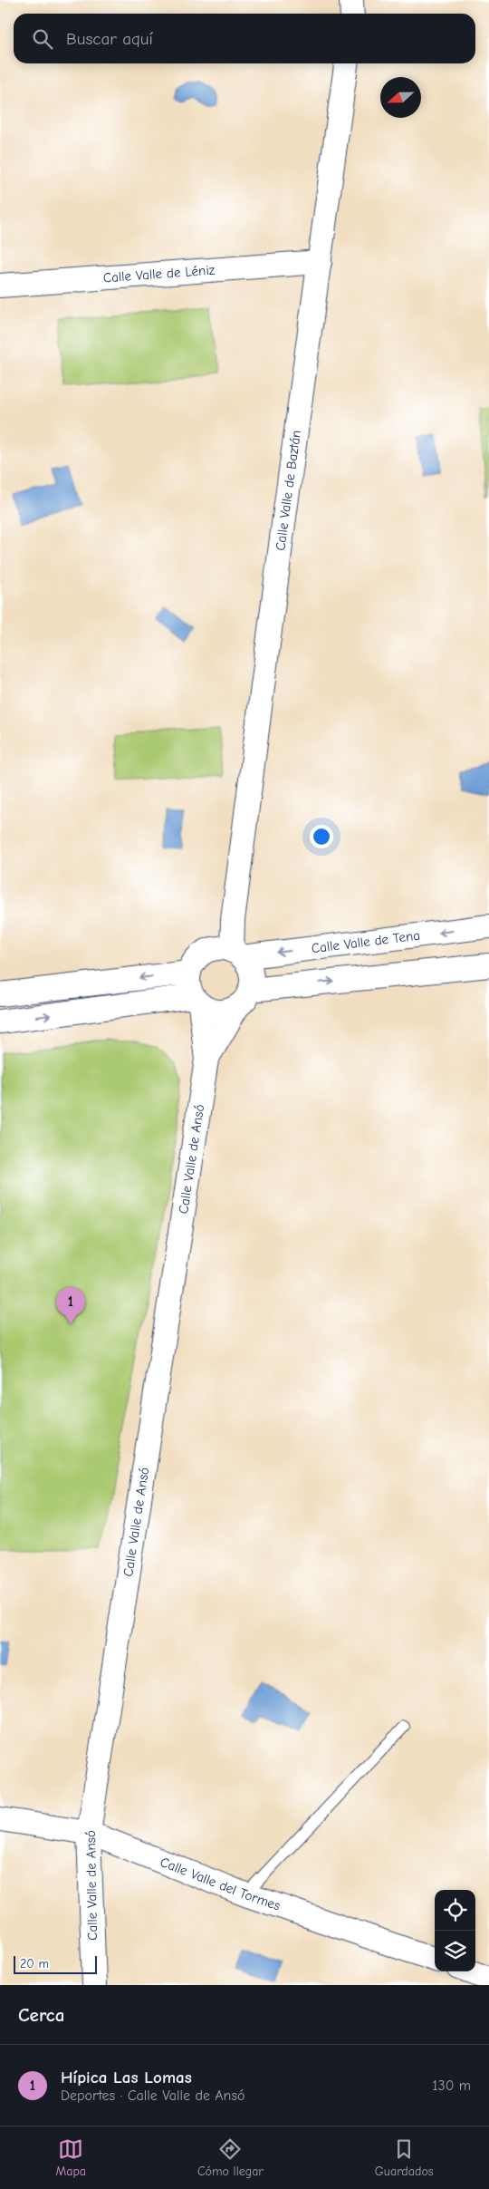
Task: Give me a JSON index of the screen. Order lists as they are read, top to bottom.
{
  "streets": {
    "street": [
      "Calle Valle de Léniz",
      "Calle Valle de Baztán",
      "Calle Valle de Tena",
      "Calle Valle de Ansó",
      "Calle Valle del Tormes"
    ]
  },
  "crossings": [
    ["Calle Valle de Léniz", "Calle Valle de Baztán"],
    ["Calle Valle de Baztán", "Calle Valle de Tena"],
    ["Calle Valle de Baztán", "Calle Valle de Ansó"],
    ["Calle Valle de Tena", "Calle Valle de Ansó"],
    ["Calle Valle de Ansó", "Calle Valle del Tormes"]
  ],
  "scale_bar": "20 m",
  "north": "left",
  "page": {
    "search": "Buscar aquí",
    "pins": "1",
    "scale": "20 m",
    "heading": "Cerca",
    "list": [
      {
        "mark": "1",
        "name": "Hípica Las Lomas",
        "note": "Deportes · Calle Valle de Ansó",
        "value": "130 m"
      }
    ],
    "nav": ["Mapa", "Cómo llegar", "Guardados"]
  }
}
